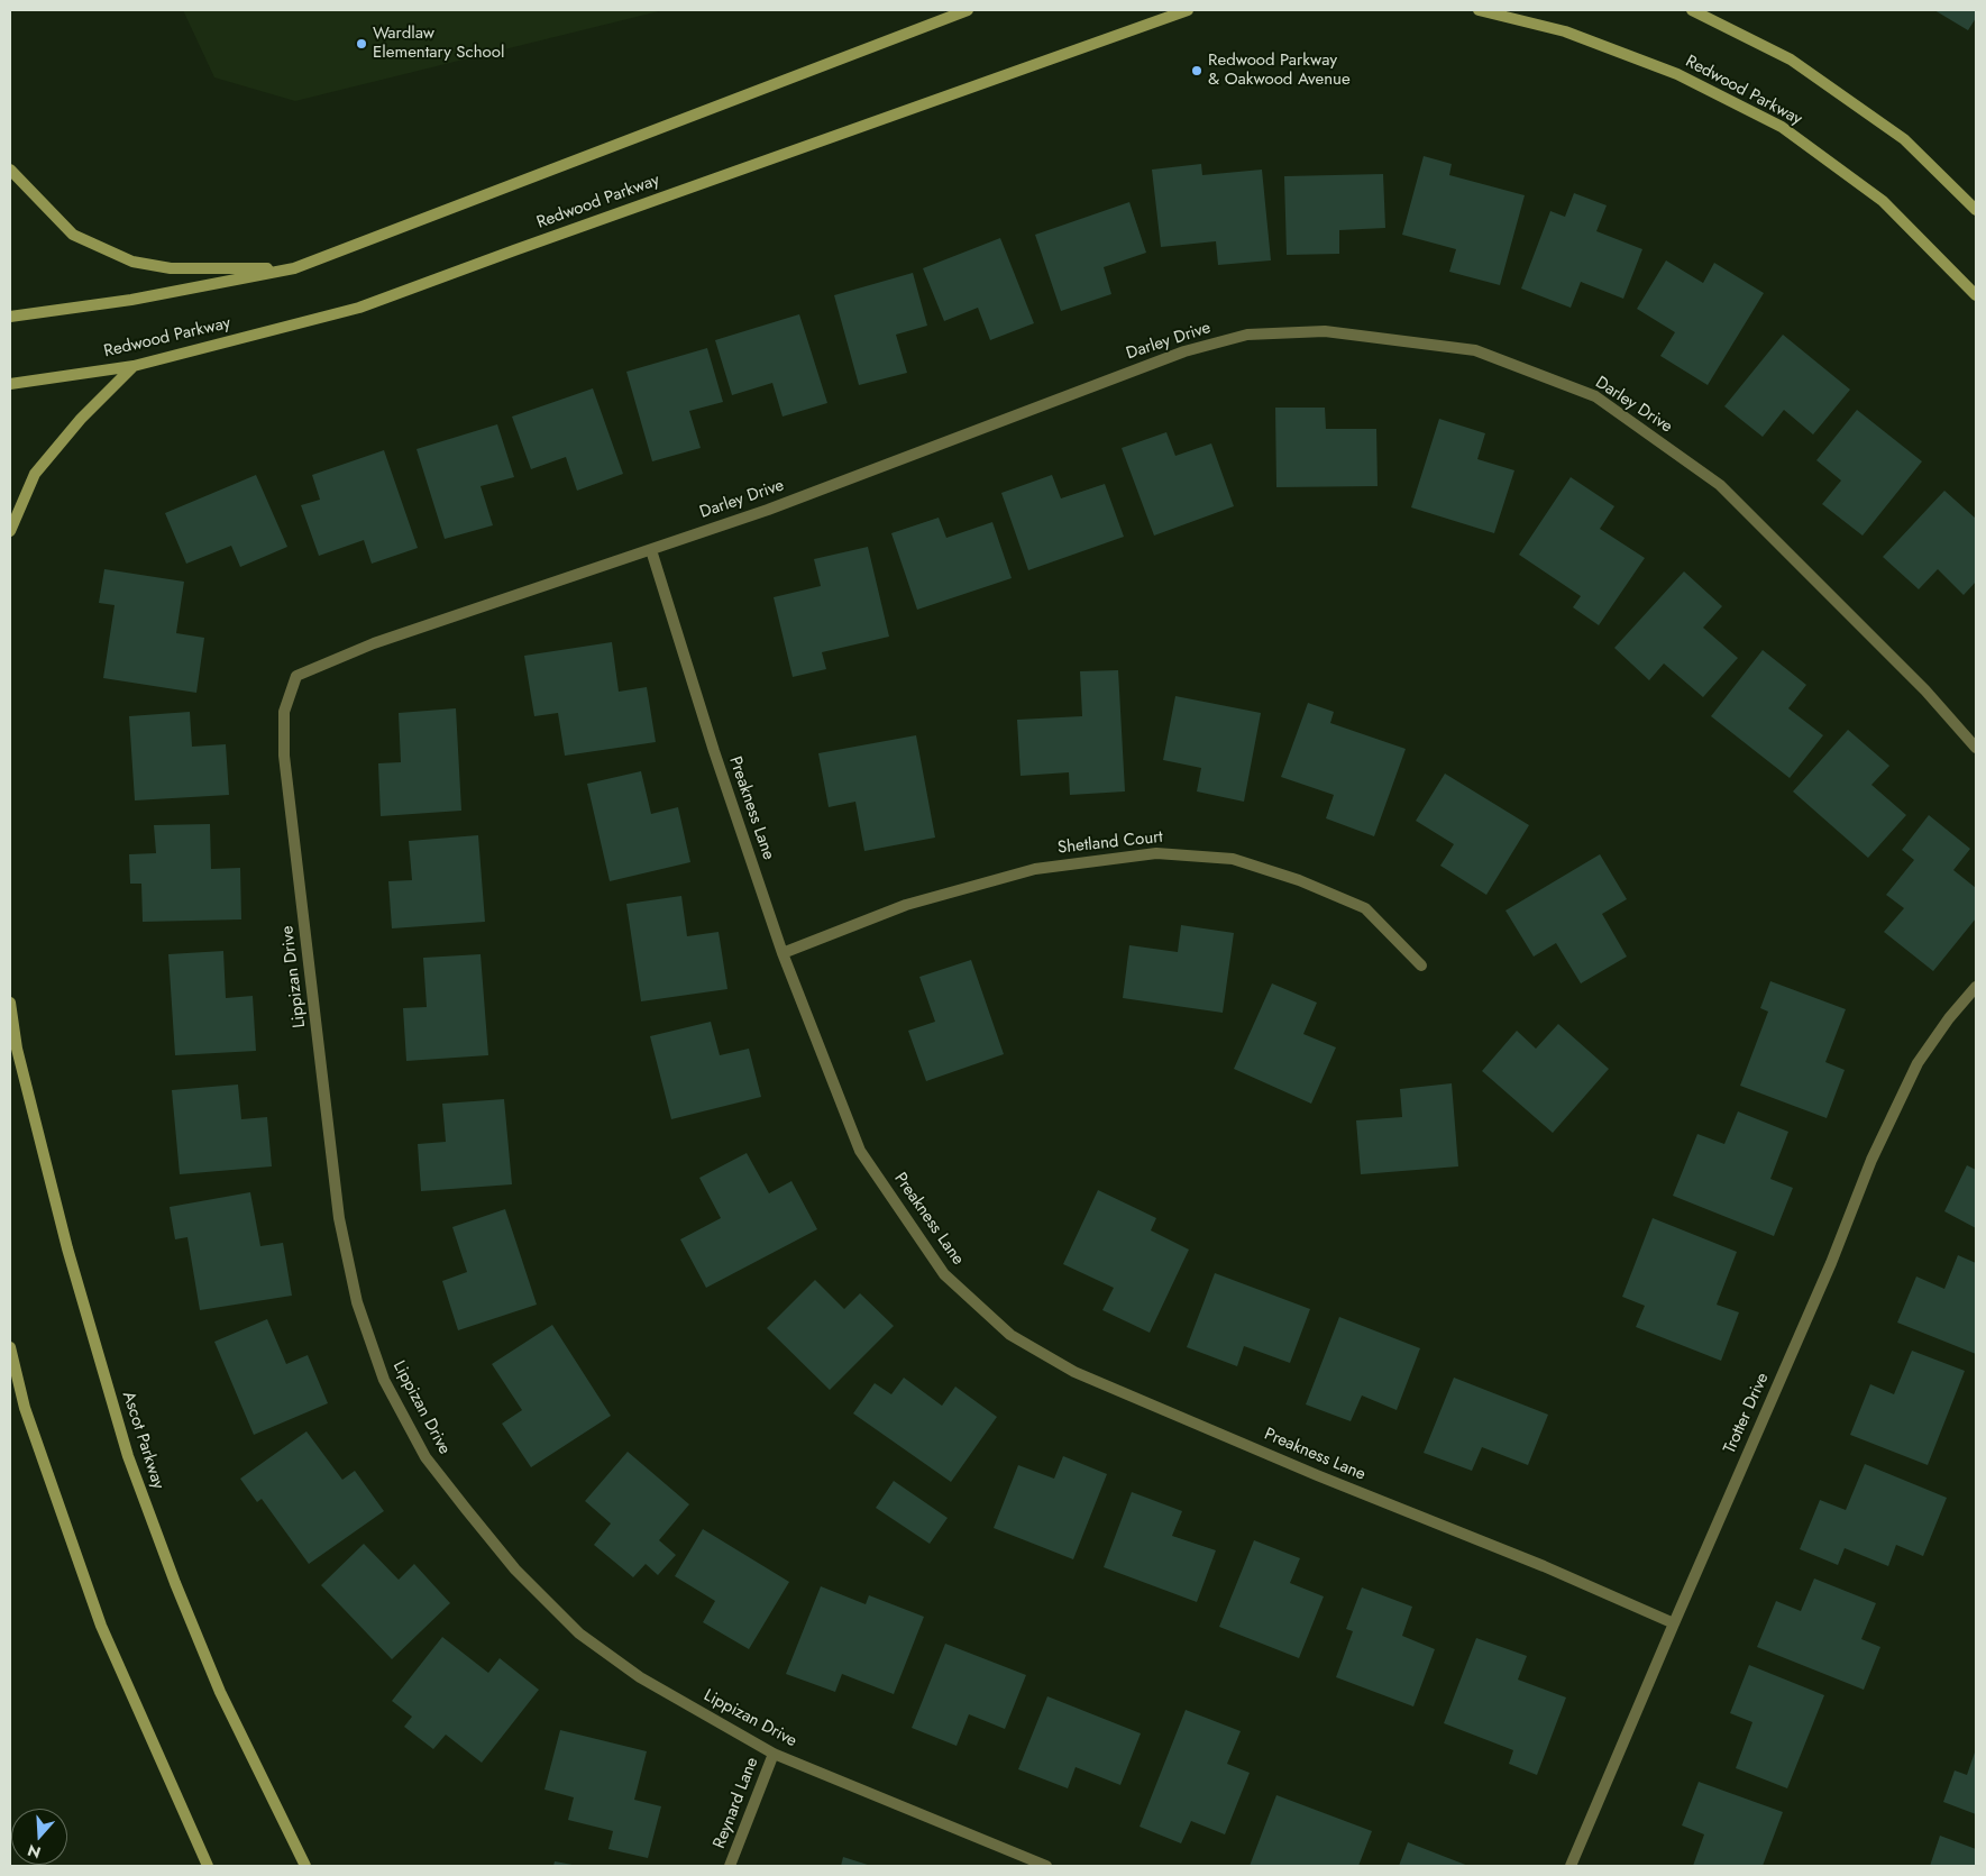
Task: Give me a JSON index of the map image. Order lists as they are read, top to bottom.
{
  "streets": {
    "main road": ["Redwood Parkway", "Ascot Parkway"],
    "street": [
      "Darley Drive",
      "Preakness Lane",
      "Shetland Court",
      "Lippizan Drive",
      "Trotter Drive",
      "Reynard Lane"
    ]
  },
  "crossings": [
    ["Darley Drive", "Preakness Lane"],
    ["Darley Drive", "Lippizan Drive"],
    ["Preakness Lane", "Shetland Court"],
    ["Preakness Lane", "Trotter Drive"],
    ["Lippizan Drive", "Reynard Lane"]
  ],
  "places": ["Wardlaw Elementary School", "Redwood Parkway & Oakwood Avenue"],
  "north": "bottom"
}
